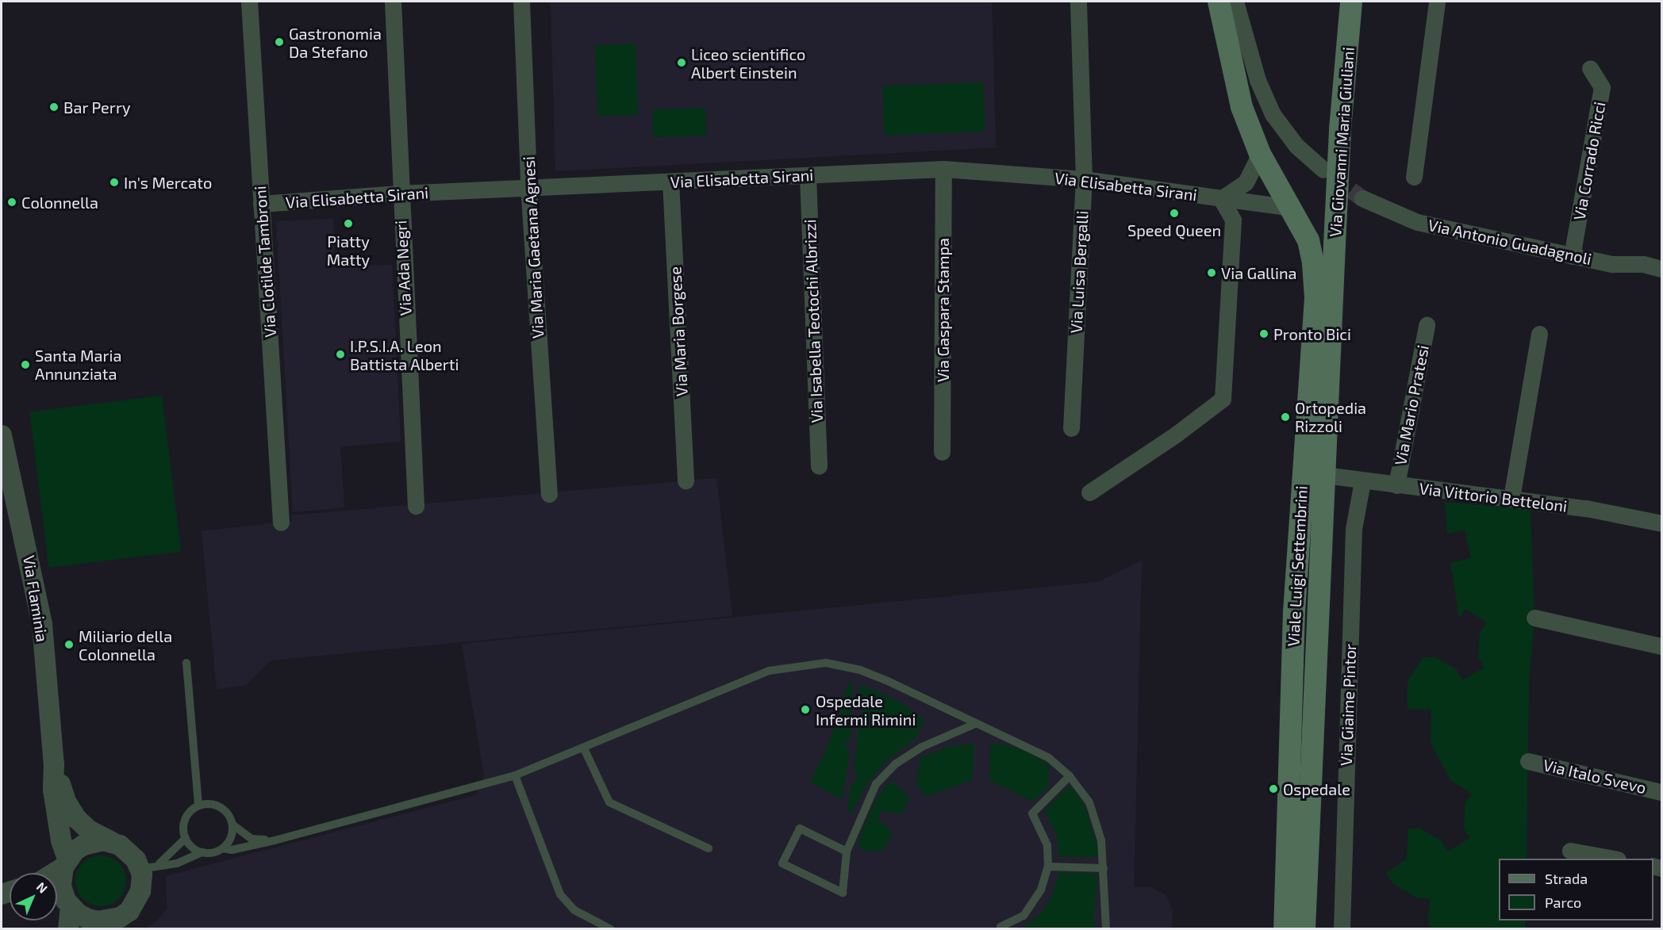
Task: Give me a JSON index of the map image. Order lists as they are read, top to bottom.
{
  "streets": {
    "main road": ["Via Giovanni Maria Giuliani", "Viale Luigi Settembrini"],
    "street": [
      "Via Corrado Ricci",
      "Via Elisabetta Sirani",
      "Via Antonio Guadagnoli",
      "Via Maria Gaetana Agnesi",
      "Via Clotilde Tambroni",
      "Via Ada Negri",
      "Via Luisa Bergalli",
      "Via Gaspara Stampa",
      "Via Isabella Teotochi Albrizzi",
      "Via Maria Borgese",
      "Via Mario Pratesi",
      "Via Vittorio Betteloni",
      "Via Flaminia",
      "Via Giaime Pintor",
      "Via Italo Svevo"
    ]
  },
  "crossings": [
    ["Via Giovanni Maria Giuliani", "Viale Luigi Settembrini"],
    ["Via Corrado Ricci", "Via Antonio Guadagnoli"],
    ["Via Elisabetta Sirani", "Via Maria Gaetana Agnesi"],
    ["Via Elisabetta Sirani", "Via Clotilde Tambroni"],
    ["Via Elisabetta Sirani", "Via Ada Negri"],
    ["Via Elisabetta Sirani", "Via Luisa Bergalli"],
    ["Via Elisabetta Sirani", "Via Gaspara Stampa"],
    ["Via Elisabetta Sirani", "Via Isabella Teotochi Albrizzi"],
    ["Via Elisabetta Sirani", "Via Maria Borgese"],
    ["Via Elisabetta Sirani", "Viale Luigi Settembrini"],
    ["Via Mario Pratesi", "Via Vittorio Betteloni"],
    ["Via Vittorio Betteloni", "Viale Luigi Settembrini"],
    ["Via Vittorio Betteloni", "Via Giaime Pintor"]
  ],
  "places": [
    "Gastronomia Da Stefano",
    "Liceo scientifico Albert Einstein",
    "Bar Perry",
    "In's Mercato",
    "Colonnella",
    "Speed Queen",
    "Piatty Matty",
    "Via Gallina",
    "Pronto Bici",
    "I.P.S.I.A. Leon Battista Alberti",
    "Santa Maria Annunziata",
    "Ortopedia Rizzoli",
    "Miliario della Colonnella",
    "Ospedale Infermi Rimini",
    "Ospedale"
  ],
  "legend": ["Strada", "Parco"],
  "north": "top right"
}
